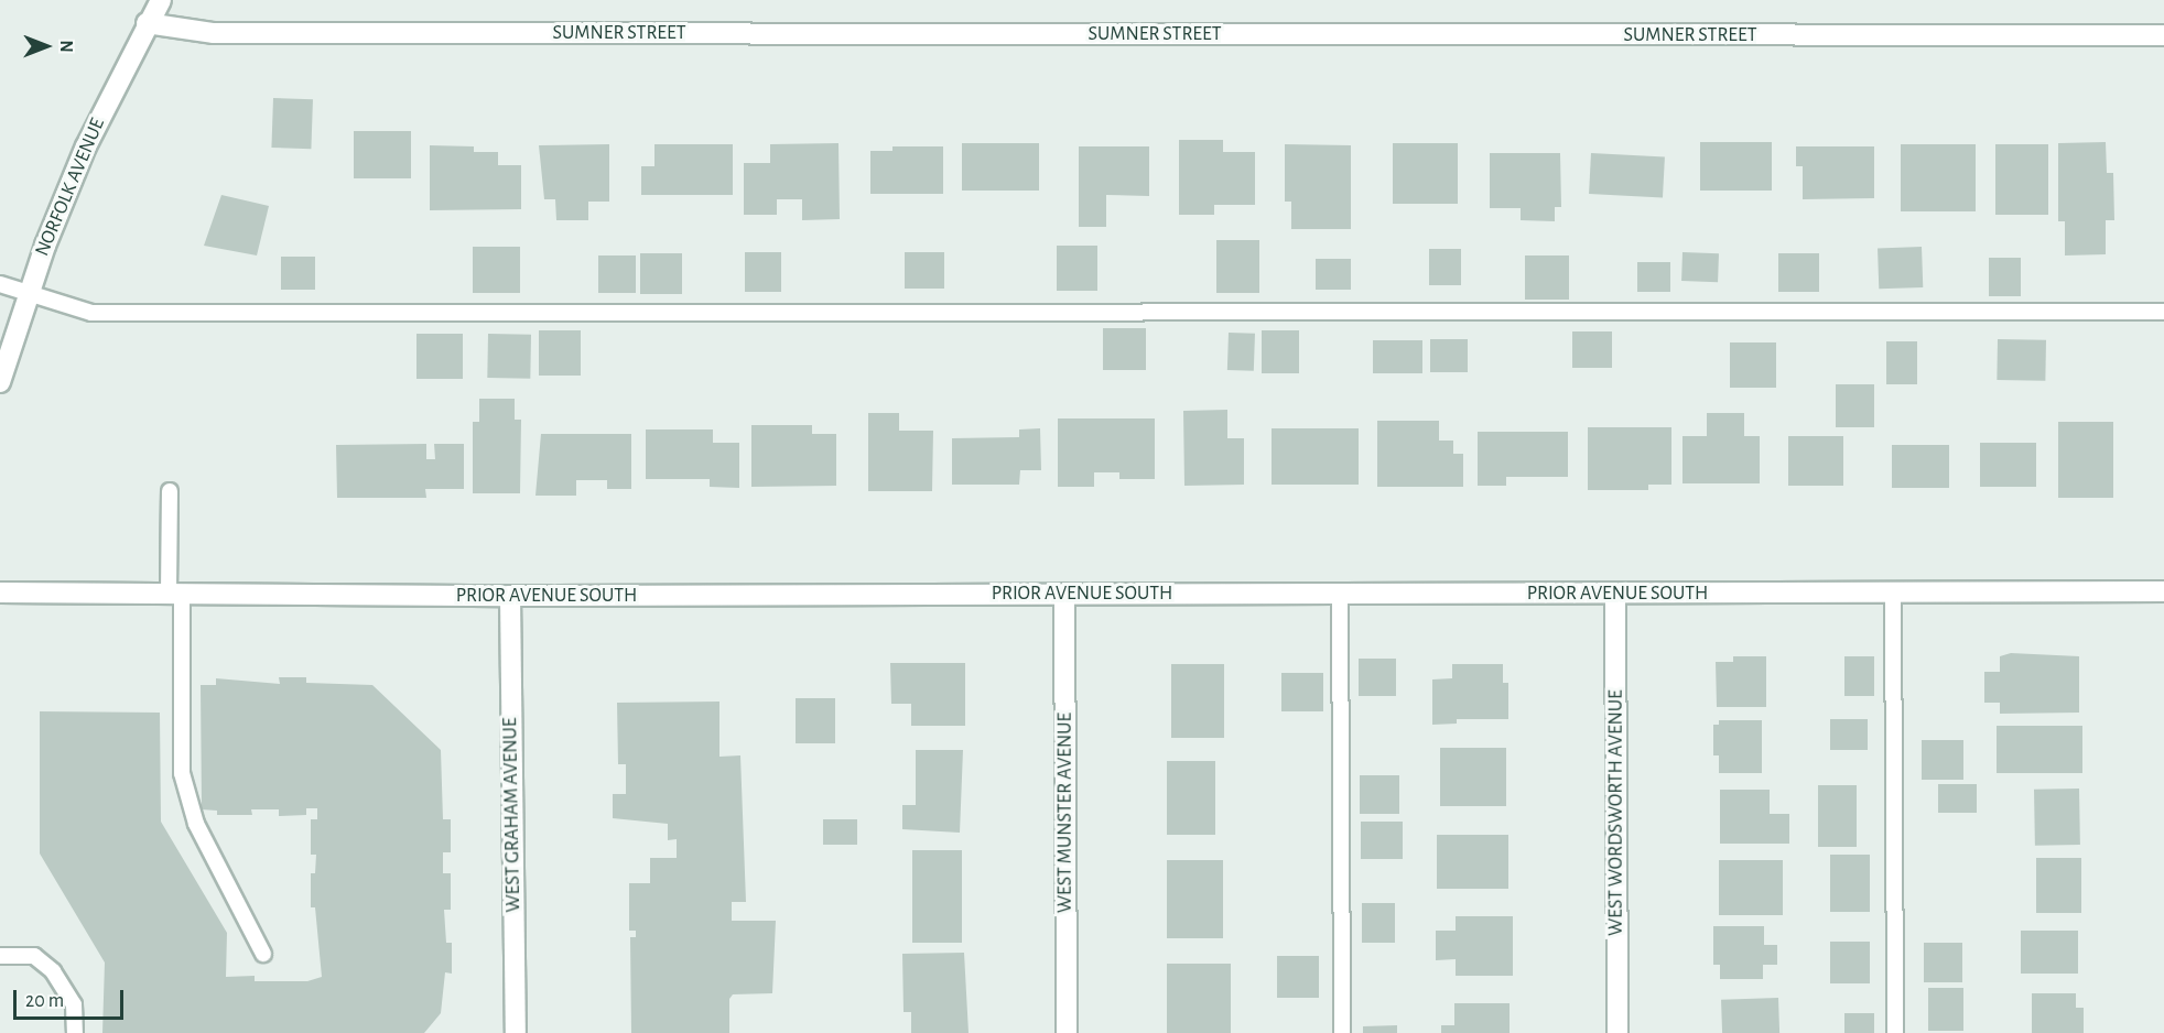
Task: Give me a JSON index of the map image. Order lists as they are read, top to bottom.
{
  "streets": {
    "street": [
      "SUMNER STREET",
      "NORFOLK AVENUE",
      "PRIOR AVENUE SOUTH",
      "WEST MUNSTER AVENUE",
      "WEST WORDSWORTH AVENUE",
      "WEST GRAHAM AVENUE"
    ]
  },
  "crossings": [
    ["SUMNER STREET", "NORFOLK AVENUE"],
    ["PRIOR AVENUE SOUTH", "WEST MUNSTER AVENUE"],
    ["PRIOR AVENUE SOUTH", "WEST WORDSWORTH AVENUE"],
    ["PRIOR AVENUE SOUTH", "WEST GRAHAM AVENUE"]
  ],
  "scale_bar": "20 m",
  "north": "right"
}
